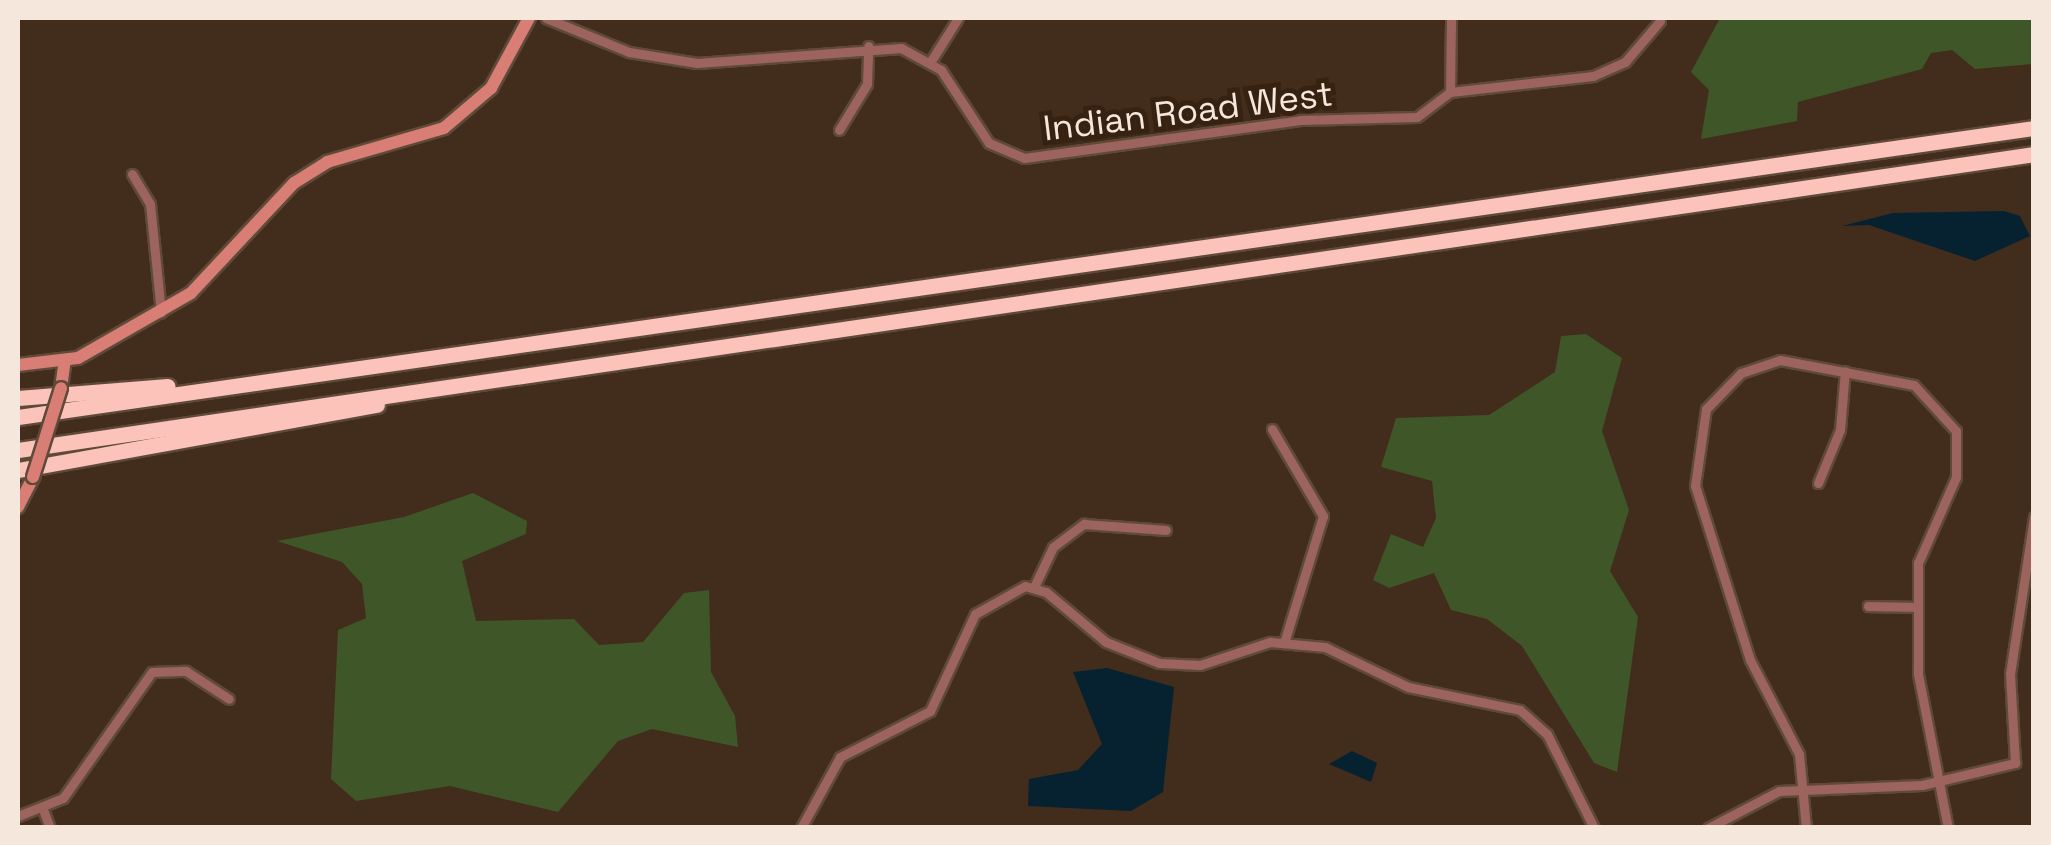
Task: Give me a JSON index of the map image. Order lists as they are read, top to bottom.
{
  "streets": {
    "street": ["Indian Road West"]
  }
}
